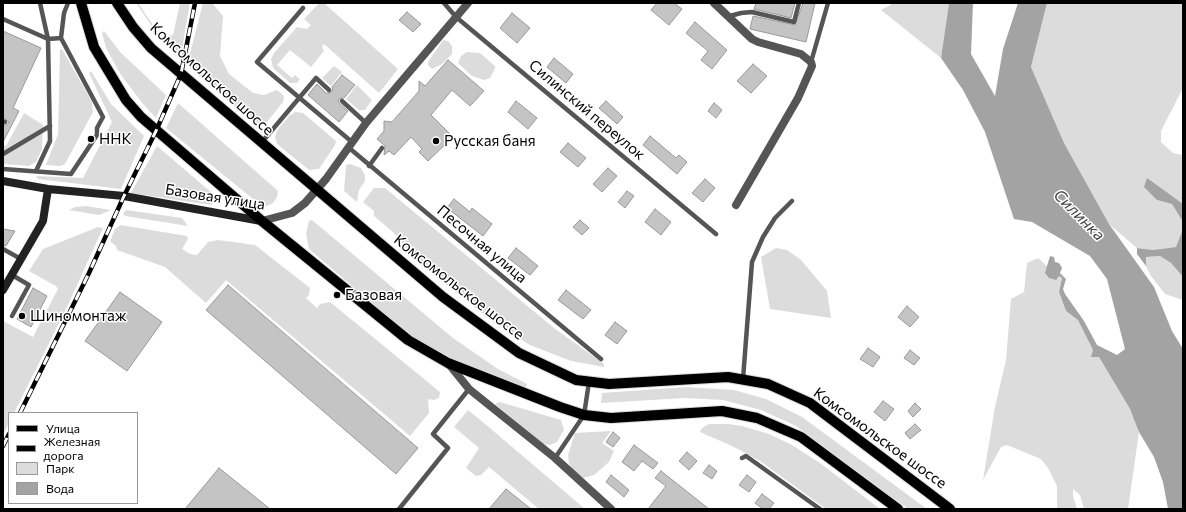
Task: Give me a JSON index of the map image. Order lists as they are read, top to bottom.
{
  "streets": {
    "main road": ["Комсомольское шоссе"],
    "street": ["Базовая улица"],
    "lane": ["Силинский переулок", "Песочная улица"]
  },
  "crossings": [
    ["Комсомольское шоссе", "Базовая улица"],
    ["Силинский переулок", "Базовая улица"],
    ["Базовая улица", "Песочная улица"]
  ],
  "water": ["Силинка"],
  "places": [
    "ННК",
    "Русская баня",
    "Базовая",
    "Шиномонтаж"
  ],
  "legend": [
    "Улица",
    "Железная дорога",
    "Парк",
    "Вода"
  ]
}
